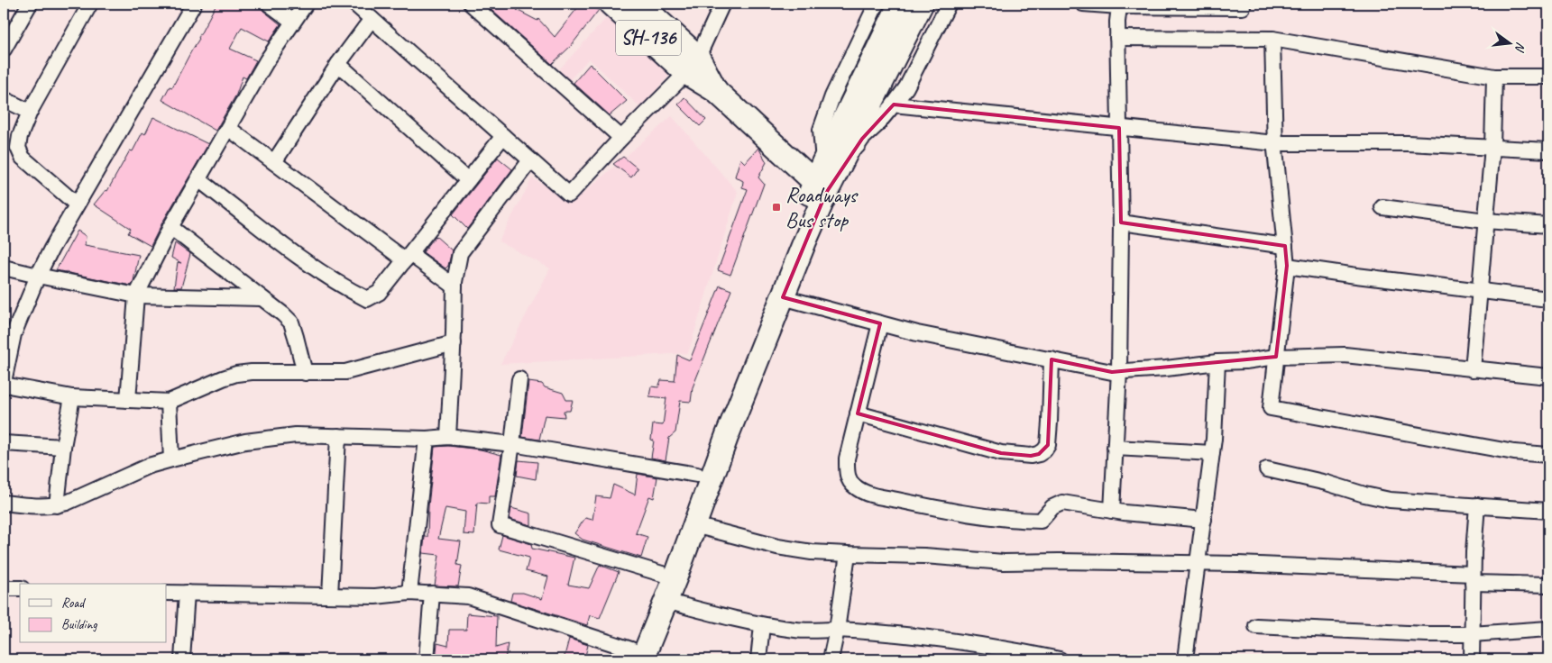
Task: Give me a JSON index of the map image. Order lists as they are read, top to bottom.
{
  "streets": {
    "main road": ["SH-136"]
  },
  "places": {
    "transit": ["Roadways Bus stop"]
  },
  "legend": ["Road", "Building"],
  "north": "right"
}
